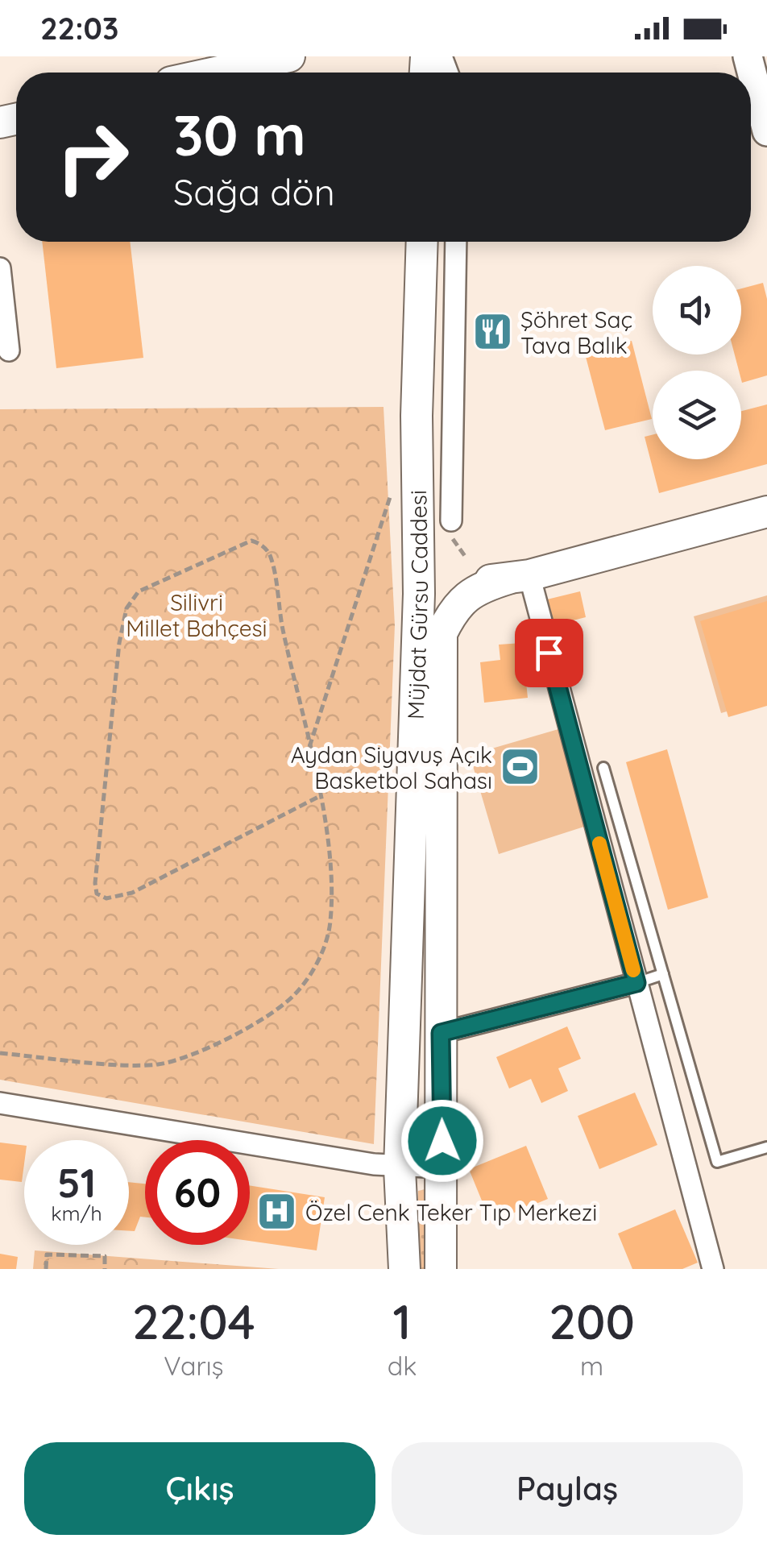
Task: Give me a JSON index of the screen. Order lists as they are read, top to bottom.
{
  "streets": {
    "main road": ["Müjdat Gürsu Caddesi"]
  },
  "parks": ["Silivri Millet Bahçesi"],
  "places": {
    "restaurant": ["Şöhret Saç Tava Balık"],
    "sports": ["Aydan Siyavuş Açık Basketbol Sahası"],
    "hospital": ["Özel Cenk Teker Tıp Merkezi"]
  },
  "page": {
    "status": "22:03",
    "turn": ["30 m", "Sağa dön"],
    "speed": "51 km/h",
    "limit": "60",
    "eta": [
      "22:04",
      "Varış",
      "1",
      "dk",
      "200",
      "m"
    ],
    "buttons": ["Çıkış", "Paylaş"]
  }
}
